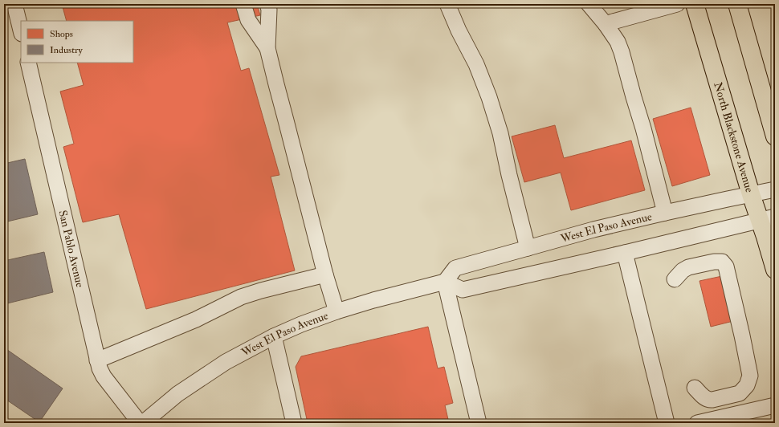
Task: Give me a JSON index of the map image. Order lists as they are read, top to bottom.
{
  "streets": {
    "main road": ["North Blackstone Avenue"],
    "street": ["West El Paso Avenue", "San Pablo Avenue"]
  },
  "crossings": [
    ["North Blackstone Avenue", "West El Paso Avenue"]
  ],
  "legend": ["Shops", "Industry"]
}
